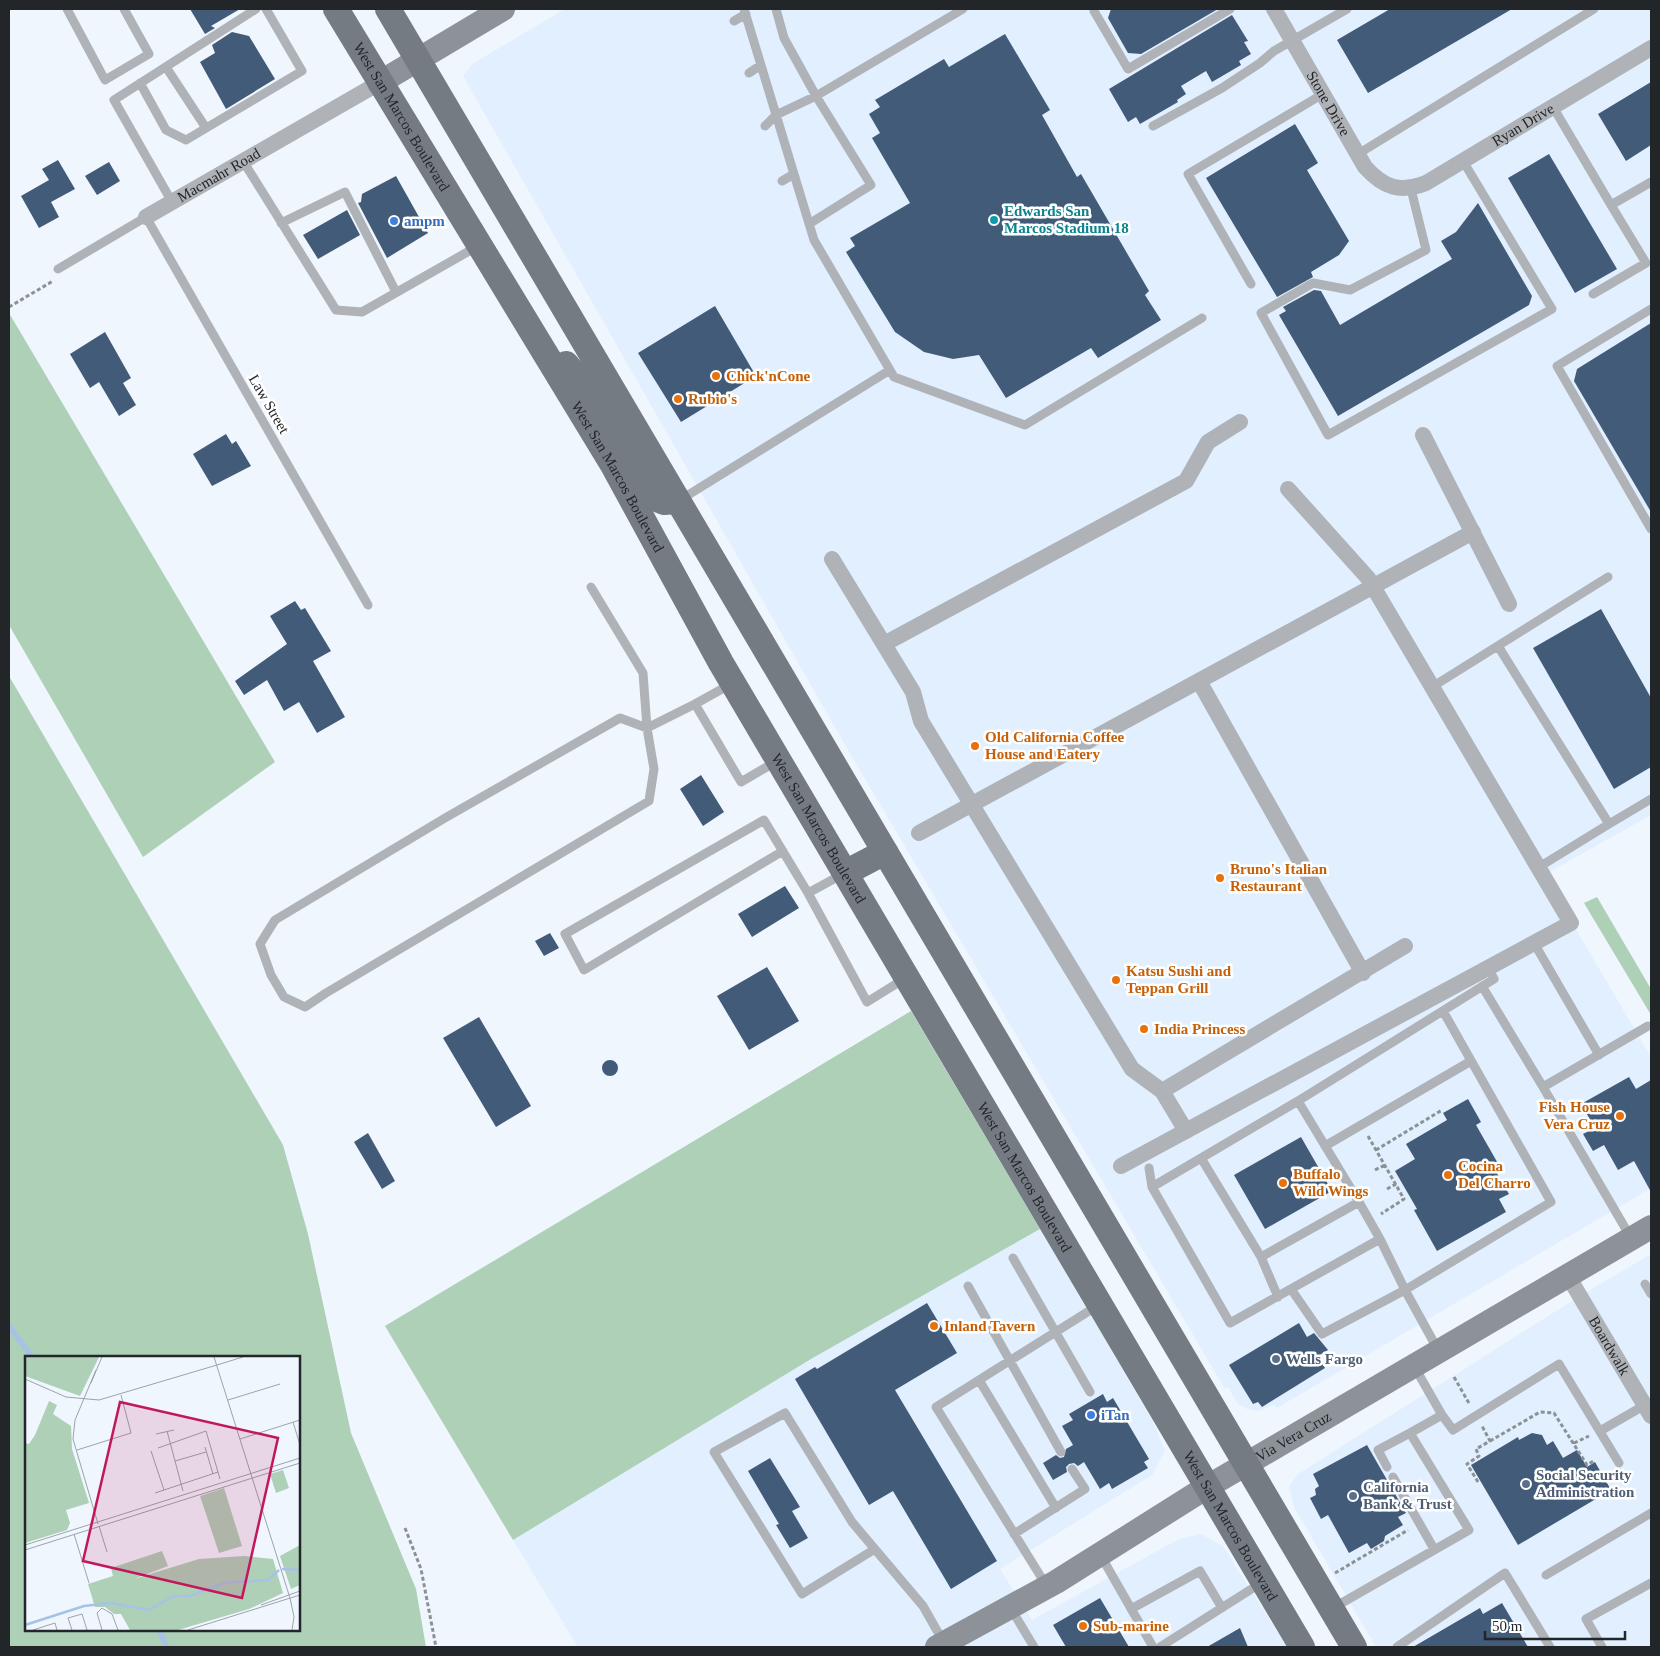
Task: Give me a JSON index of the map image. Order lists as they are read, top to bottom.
{
  "streets": {
    "main road": ["West San Marcos Boulevard", "Via Vera Cruz"],
    "street": [
      "Stone Drive",
      "Ryan Drive",
      "Macmahr Road",
      "Boardwalk"
    ],
    "lane": ["Law Street"]
  },
  "crossings": [
    ["Stone Drive", "Ryan Drive"],
    ["West San Marcos Boulevard", "Macmahr Road"],
    ["West San Marcos Boulevard", "Via Vera Cruz"],
    ["Macmahr Road", "Law Street"],
    ["Boardwalk", "Via Vera Cruz"]
  ],
  "places": [
    "Edwards San Marcos Stadium 18",
    "ampm",
    "Chick'nCone",
    "Rubio's",
    "Old California Coffee House and Eatery",
    "Bruno's Italian Restaurant",
    "Katsu Sushi and Teppan Grill",
    "India Princess",
    "Fish House Vera Cruz",
    "Cocina Del Charro",
    "Buffalo Wild Wings",
    "Inland Tavern",
    "Wells Fargo",
    "iTan",
    "Social Security Administration",
    "California Bank & Trust",
    "Sub-marine"
  ],
  "scale_bar": "50 m"
}
